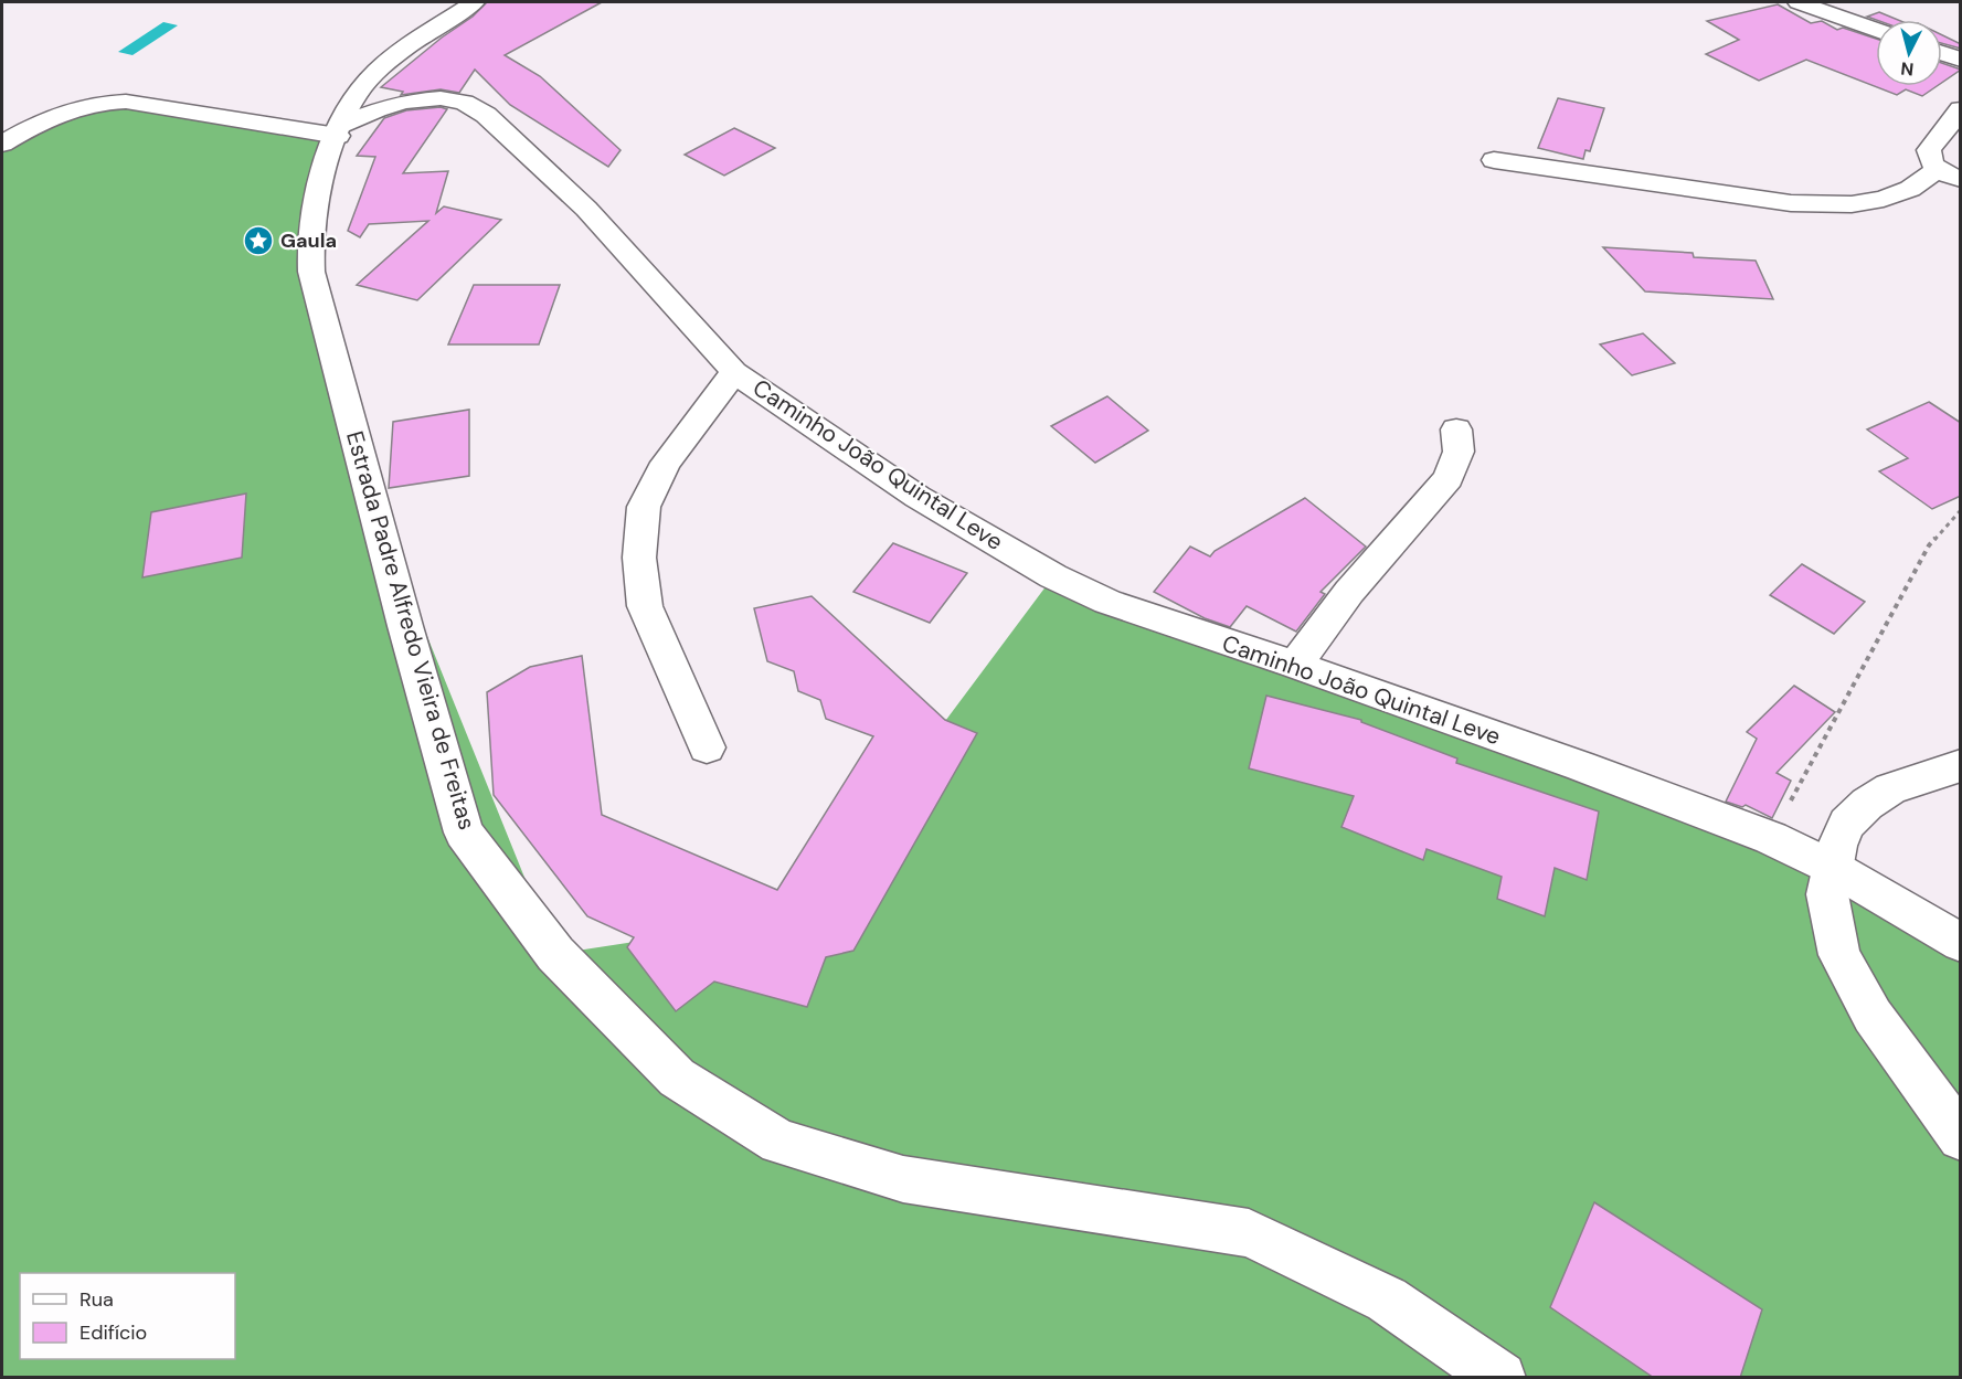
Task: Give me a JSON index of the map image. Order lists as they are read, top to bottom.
{
  "streets": {
    "street": ["Caminho João Quintal Leve", "Estrada Padre Alfredo Vieira de Freitas"]
  },
  "crossings": [
    ["Caminho João Quintal Leve", "Estrada Padre Alfredo Vieira de Freitas"]
  ],
  "places": {
    "place": ["Gaula"]
  },
  "legend": ["Rua", "Edifício"],
  "north": "bottom"
}
